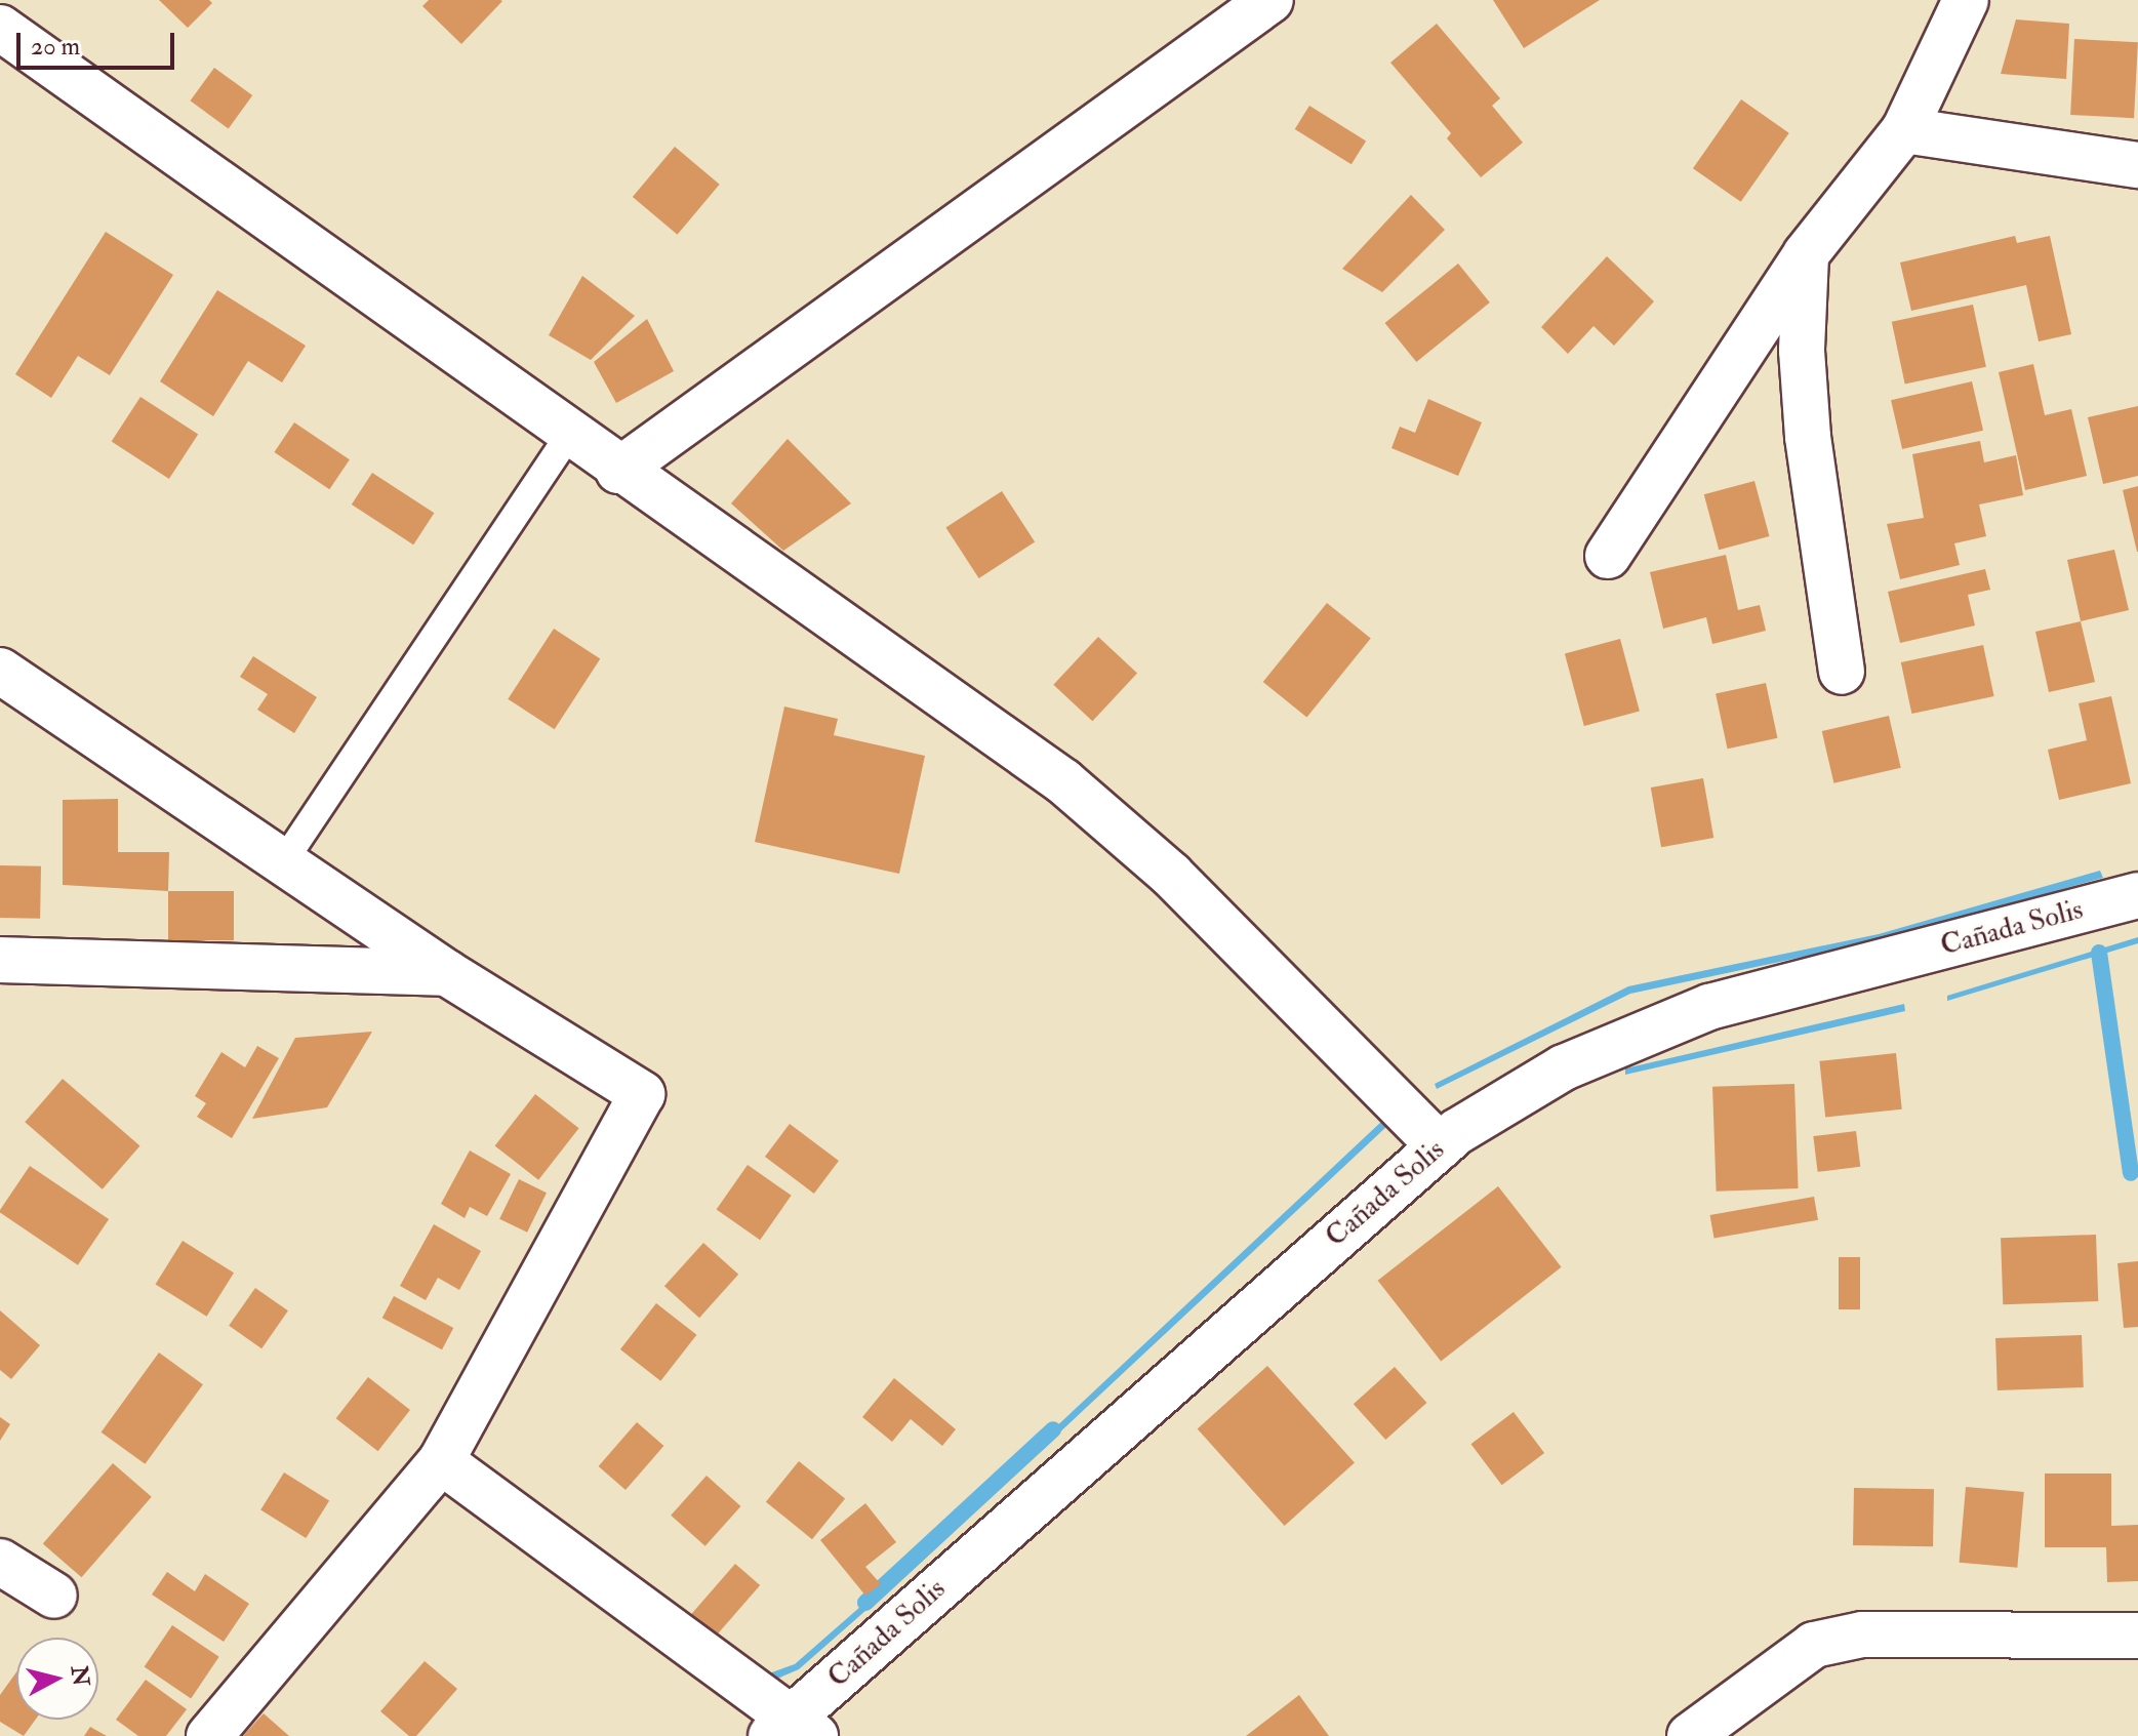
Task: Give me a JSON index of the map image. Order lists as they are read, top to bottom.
{
  "streets": {
    "street": ["Cañada Solis"]
  },
  "scale_bar": "20 m",
  "north": "right"
}
